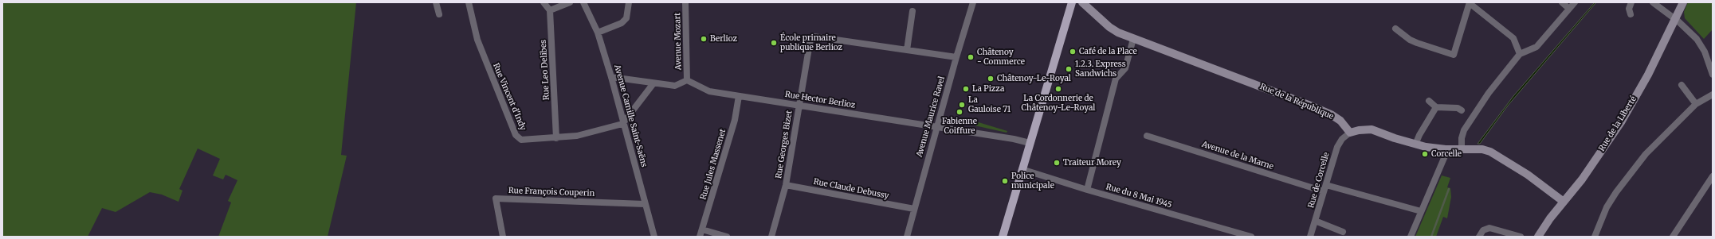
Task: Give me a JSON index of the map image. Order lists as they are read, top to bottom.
{
  "streets": {
    "street": [
      "Avenue Mozart",
      "Rue Leo Delibes",
      "Rue Vincent d'Indy",
      "Rue Hector Berlioz",
      "Rue de la République",
      "Avenue Camille Saint-Saëns",
      "Avenue Maurice Ravel",
      "Rue de la Liberté",
      "Rue Georges Bizet",
      "Avenue de la Marne",
      "Rue Jules Massenet",
      "Rue de Corcelle",
      "Rue Claude Debussy",
      "Rue François Couperin",
      "Rue du 8 Mai 1945"
    ]
  },
  "crossings": [
    ["Avenue Mozart", "Rue Hector Berlioz"],
    ["Rue Leo Delibes", "Rue Vincent d'Indy"],
    ["Rue Vincent d'Indy", "Avenue Camille Saint-Saëns"],
    ["Rue Hector Berlioz", "Avenue Maurice Ravel"],
    ["Rue Hector Berlioz", "Rue Georges Bizet"],
    ["Rue Hector Berlioz", "Rue Jules Massenet"],
    ["Rue de la République", "Rue de Corcelle"],
    ["Avenue Camille Saint-Saëns", "Rue François Couperin"],
    ["Avenue Maurice Ravel", "Rue Claude Debussy"],
    ["Rue Georges Bizet", "Rue Claude Debussy"],
    ["Avenue de la Marne", "Rue de Corcelle"]
  ],
  "places": [
    "Berlioz",
    "École primaire publique Berlioz",
    "Café de la Place",
    "Châtenoy - Commerce",
    "1.2.3. Express Sandwichs",
    "Châtenoy-Le-Royal",
    "La Pizza",
    "La Cordonnerie de Châtenoy-Le-Royal",
    "La Gauloise 71",
    "Fabienne Coiffure",
    "Corcelle",
    "Traiteur Morey",
    "Police municipale"
  ]
}
